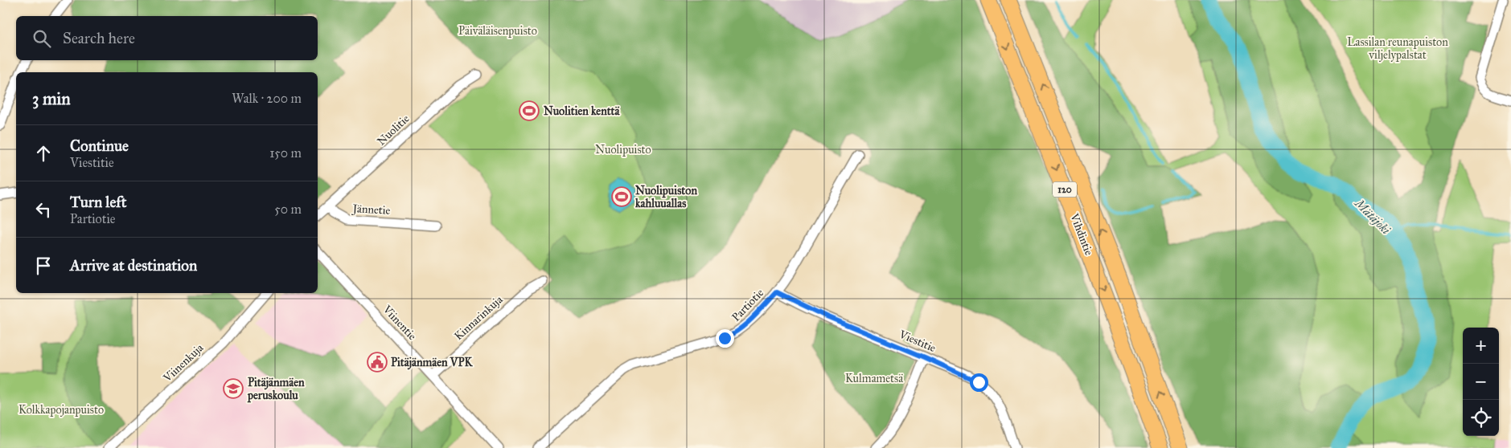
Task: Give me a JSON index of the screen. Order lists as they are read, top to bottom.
{
  "streets": {
    "main road": ["120", "Vihdintie"],
    "street": [
      "Nuolitie",
      "Jännetie",
      "Partiotie",
      "Kinnarinkuja",
      "Viinentie",
      "Viestitie",
      "Viinenkuja"
    ]
  },
  "crossings": [
    ["Nuolitie", "Jännetie"],
    ["Partiotie", "Viestitie"],
    ["Kinnarinkuja", "Viinentie"]
  ],
  "water": ["Mätäjoki"],
  "parks": [
    "Päiväläisenpuisto",
    "Lassilan reunapuiston viljelypalstat",
    "Nuolipuisto",
    "Kulmametsä",
    "Kolkkapojanpuisto"
  ],
  "places": {
    "sports": ["Nuolitien kenttä", "Nuolipuiston kahluuallas"],
    "public building": ["Pitäjänmäen VPK"],
    "school or university": ["Pitäjänmäen peruskoulu"]
  },
  "page": {
    "search": "Search here",
    "heading": ["3 min", "Walk · 200 m"],
    "list": [
      ["Continue", "Viestitie", "150 m"],
      ["Turn left", "Partiotie", "50 m"],
      "Arrive at destination"
    ],
    "map_buttons": ["+", "−"]
  }
}
